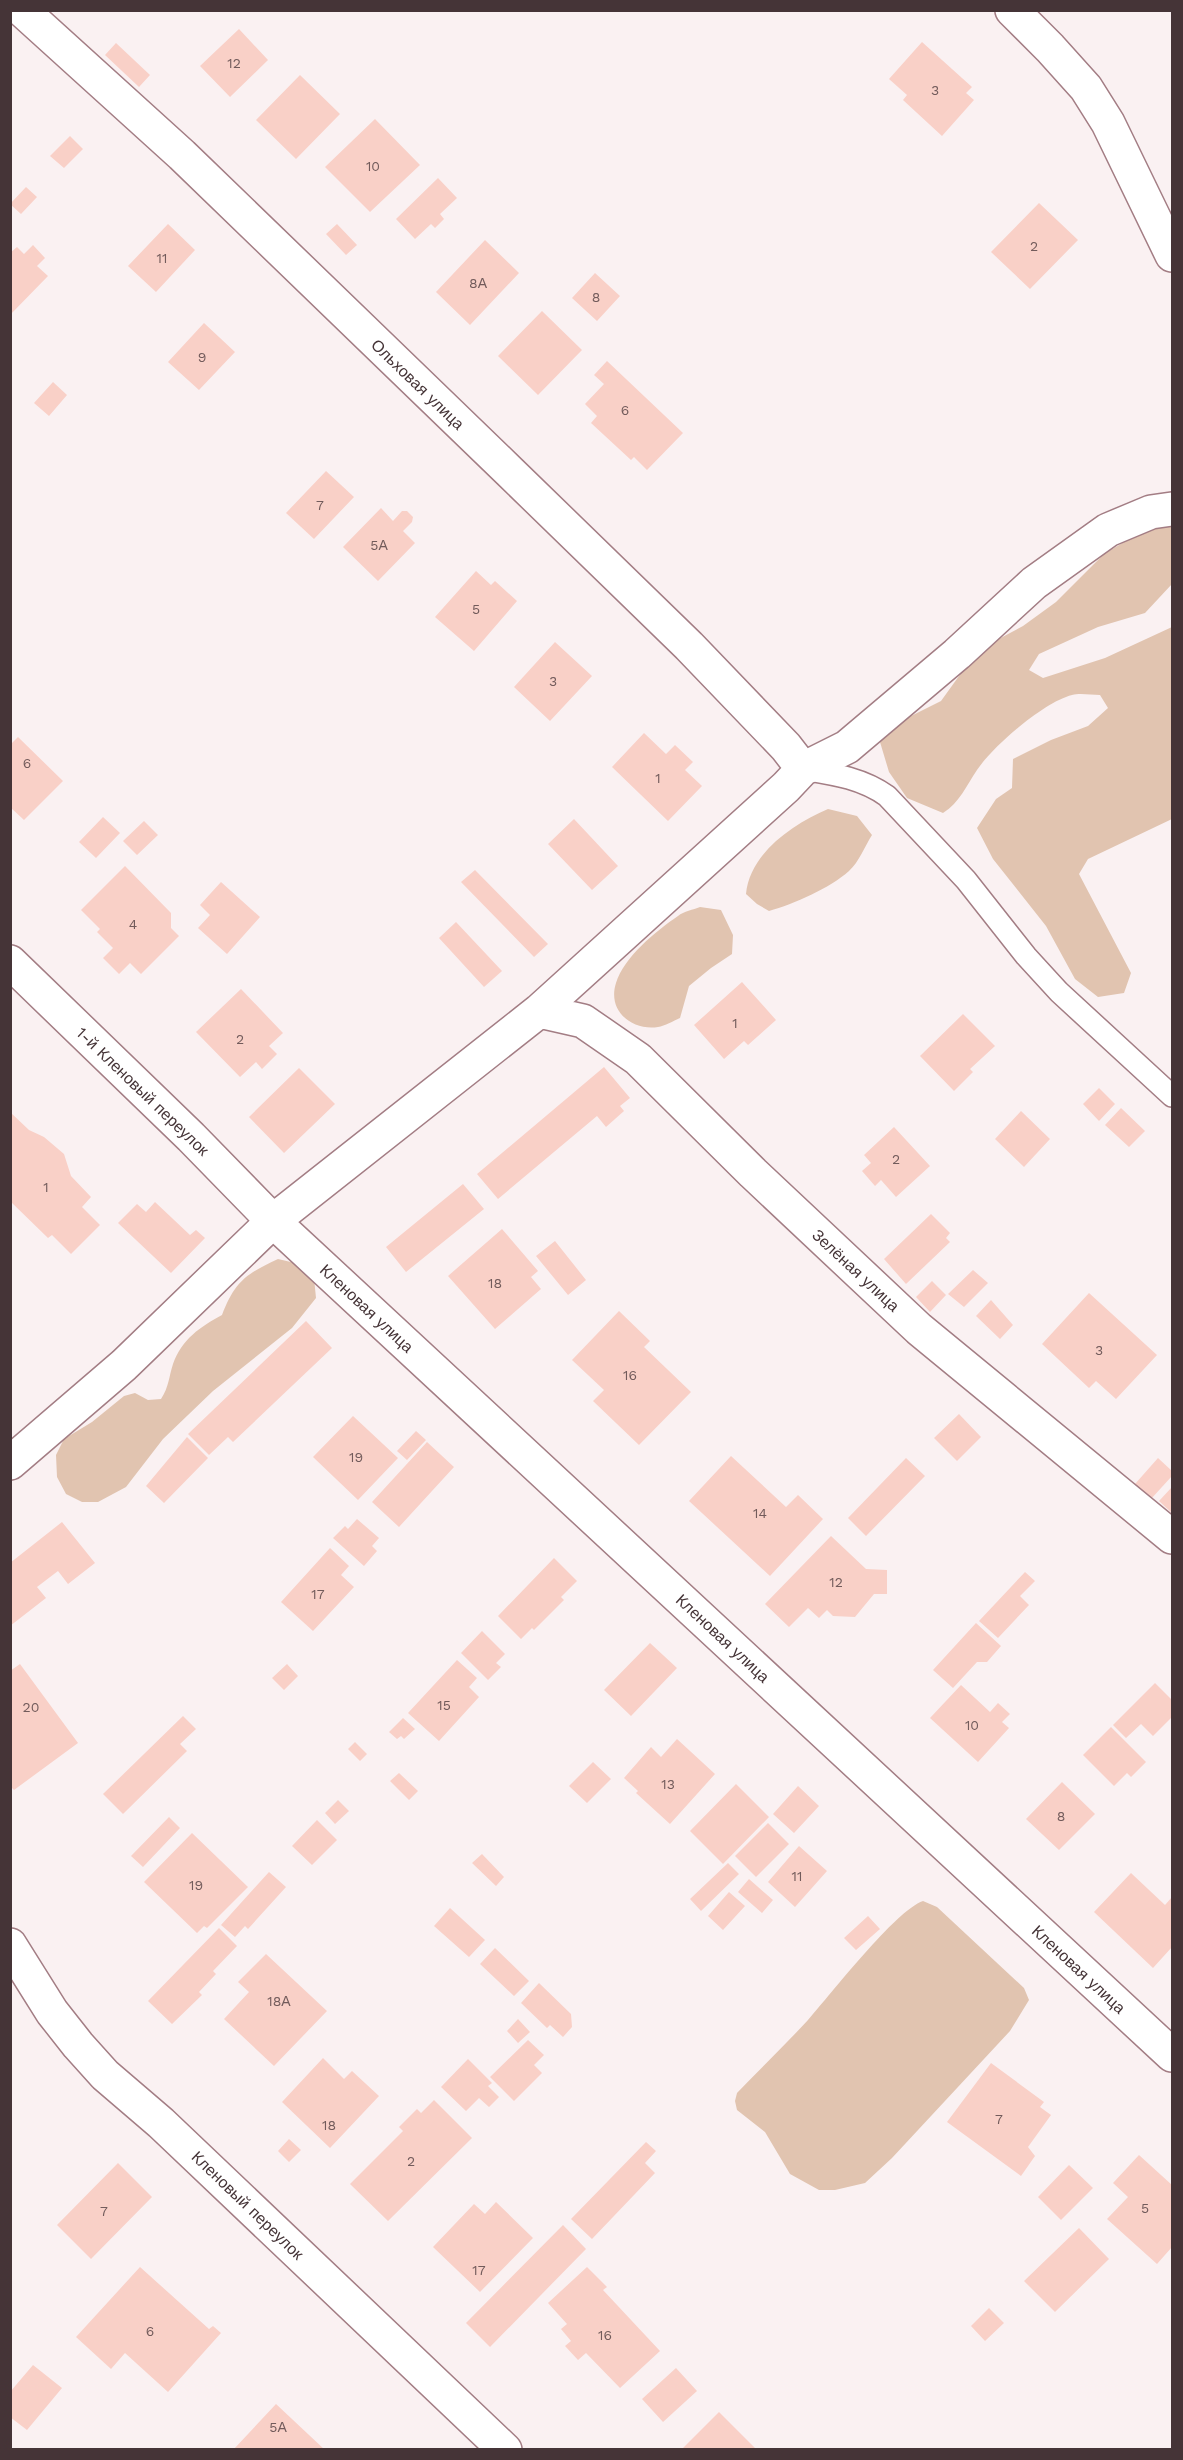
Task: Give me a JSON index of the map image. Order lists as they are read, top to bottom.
{
  "streets": {
    "street": [
      "Ольховая улица",
      "1-й Кленовый переулок",
      "Зелёная улица",
      "Кленовая улица",
      "Кленовый переулок"
    ]
  },
  "crossings": [
    ["1-й Кленовый переулок", "Кленовая улица"]
  ],
  "house_numbers": [
    "12",
    "3",
    "10",
    "2",
    "11",
    "8А",
    "8",
    "9",
    "6",
    "7",
    "5А",
    "5",
    "3",
    "6",
    "1",
    "4",
    "1",
    "2",
    "2",
    "1",
    "18",
    "3",
    "16",
    "19",
    "14",
    "12",
    "17",
    "15",
    "20",
    "10",
    "13",
    "8",
    "11",
    "19",
    "18А",
    "7",
    "18",
    "2",
    "5",
    "7",
    "17",
    "6",
    "16",
    "5А"
  ]
}
